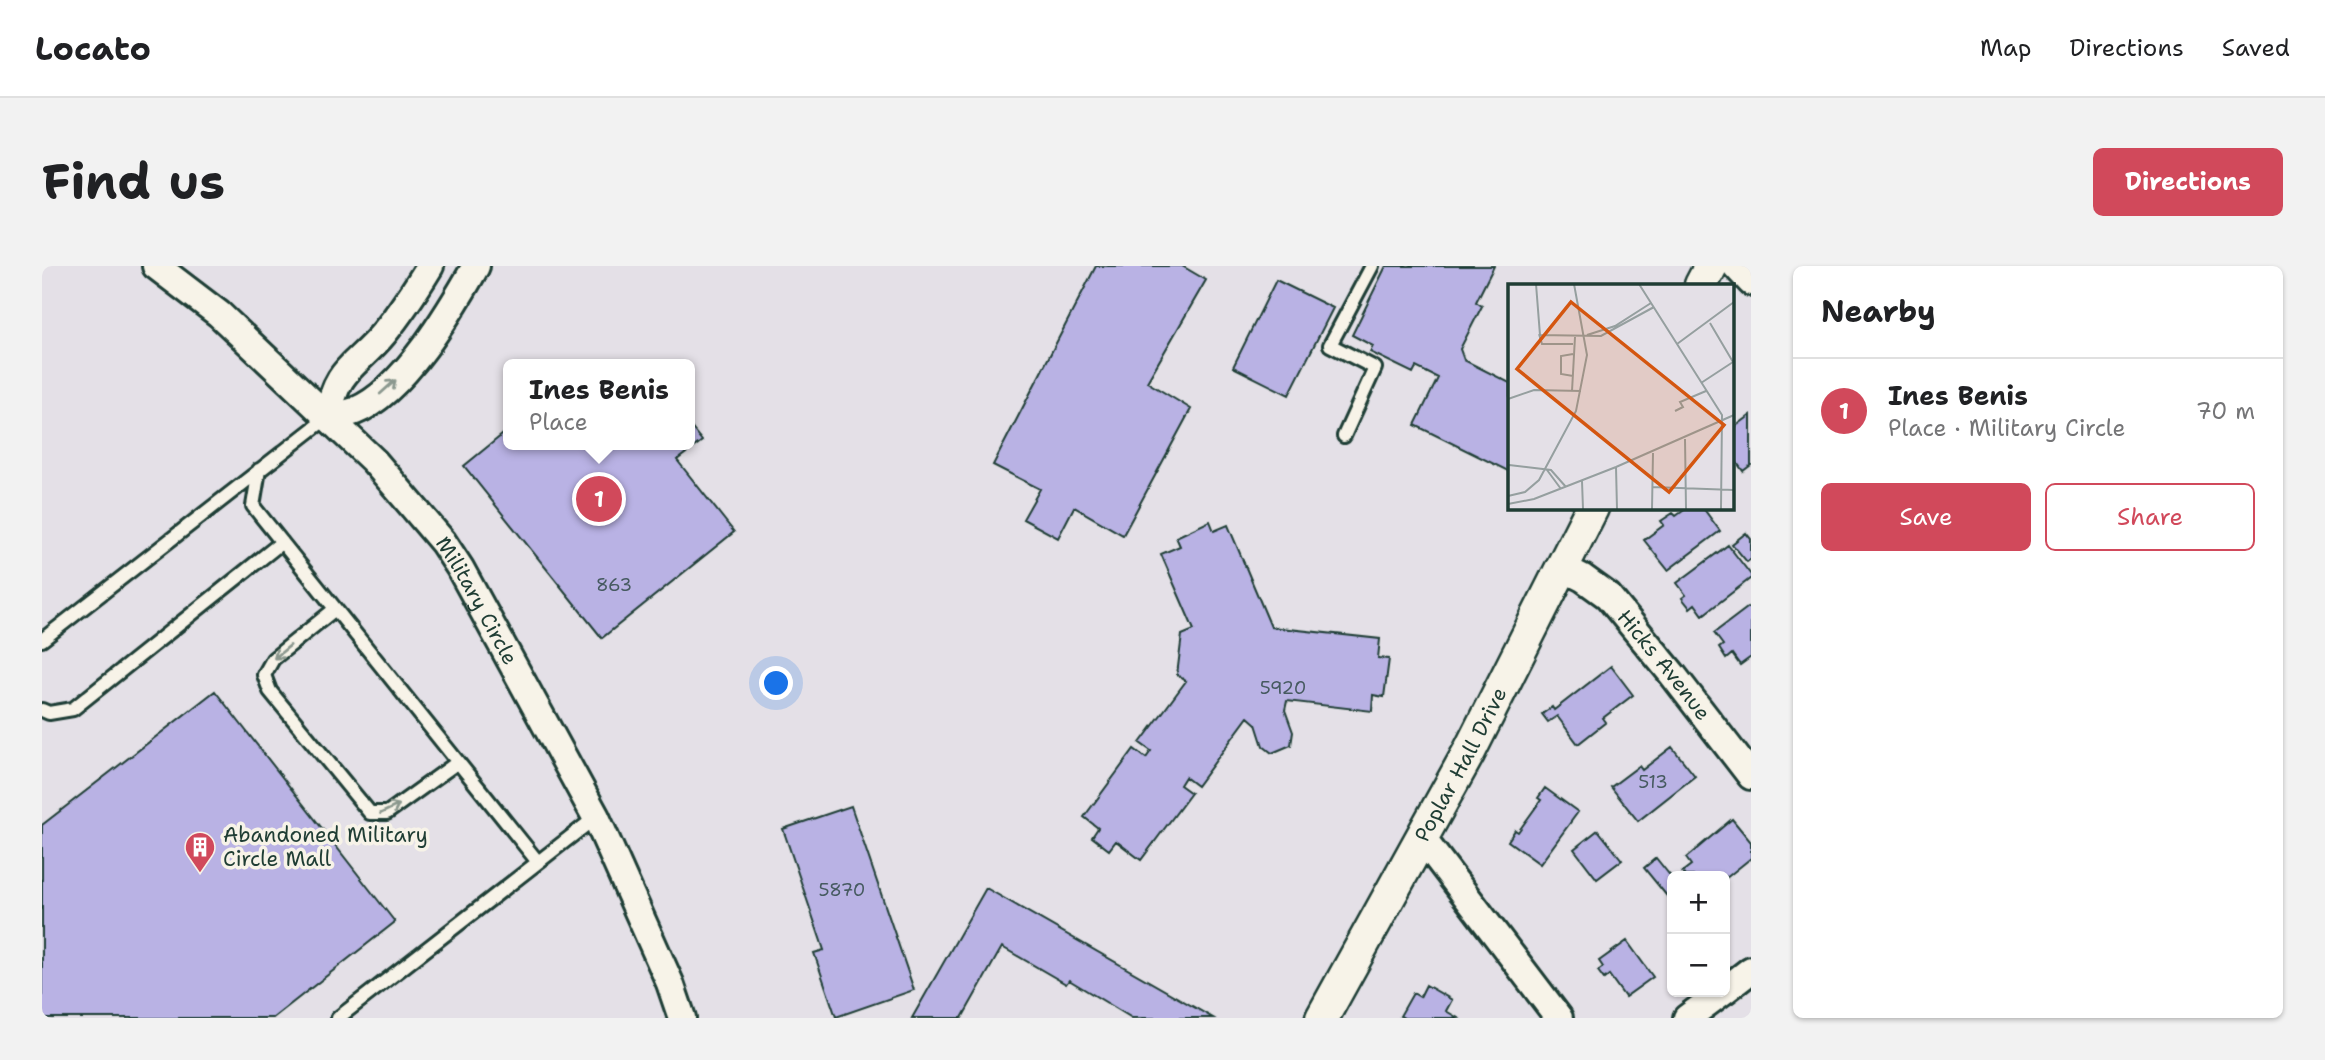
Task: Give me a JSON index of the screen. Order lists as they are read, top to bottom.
{
  "streets": {
    "street": ["Military Circle", "Hicks Avenue", "Poplar Hall Drive"]
  },
  "crossings": [
    ["Hicks Avenue", "Poplar Hall Drive"]
  ],
  "places": {
    "building": ["Abandoned Military Circle Mall"]
  },
  "house_numbers": [
    "863",
    "5920",
    "513",
    "5870"
  ],
  "page": {
    "header": "Locato",
    "nav": ["Map", "Directions", "Saved"],
    "buttons": [
      "Directions",
      ["Save", "Share"]
    ],
    "title": "Find us",
    "heading": "Nearby",
    "list": [
      {
        "mark": "1",
        "name": "Ines Benis",
        "note": "Place · Military Circle",
        "value": "70 m"
      }
    ],
    "popup": ["Ines Benis", "Place"],
    "pins": "1",
    "map_buttons": ["+", "−"]
  }
}
